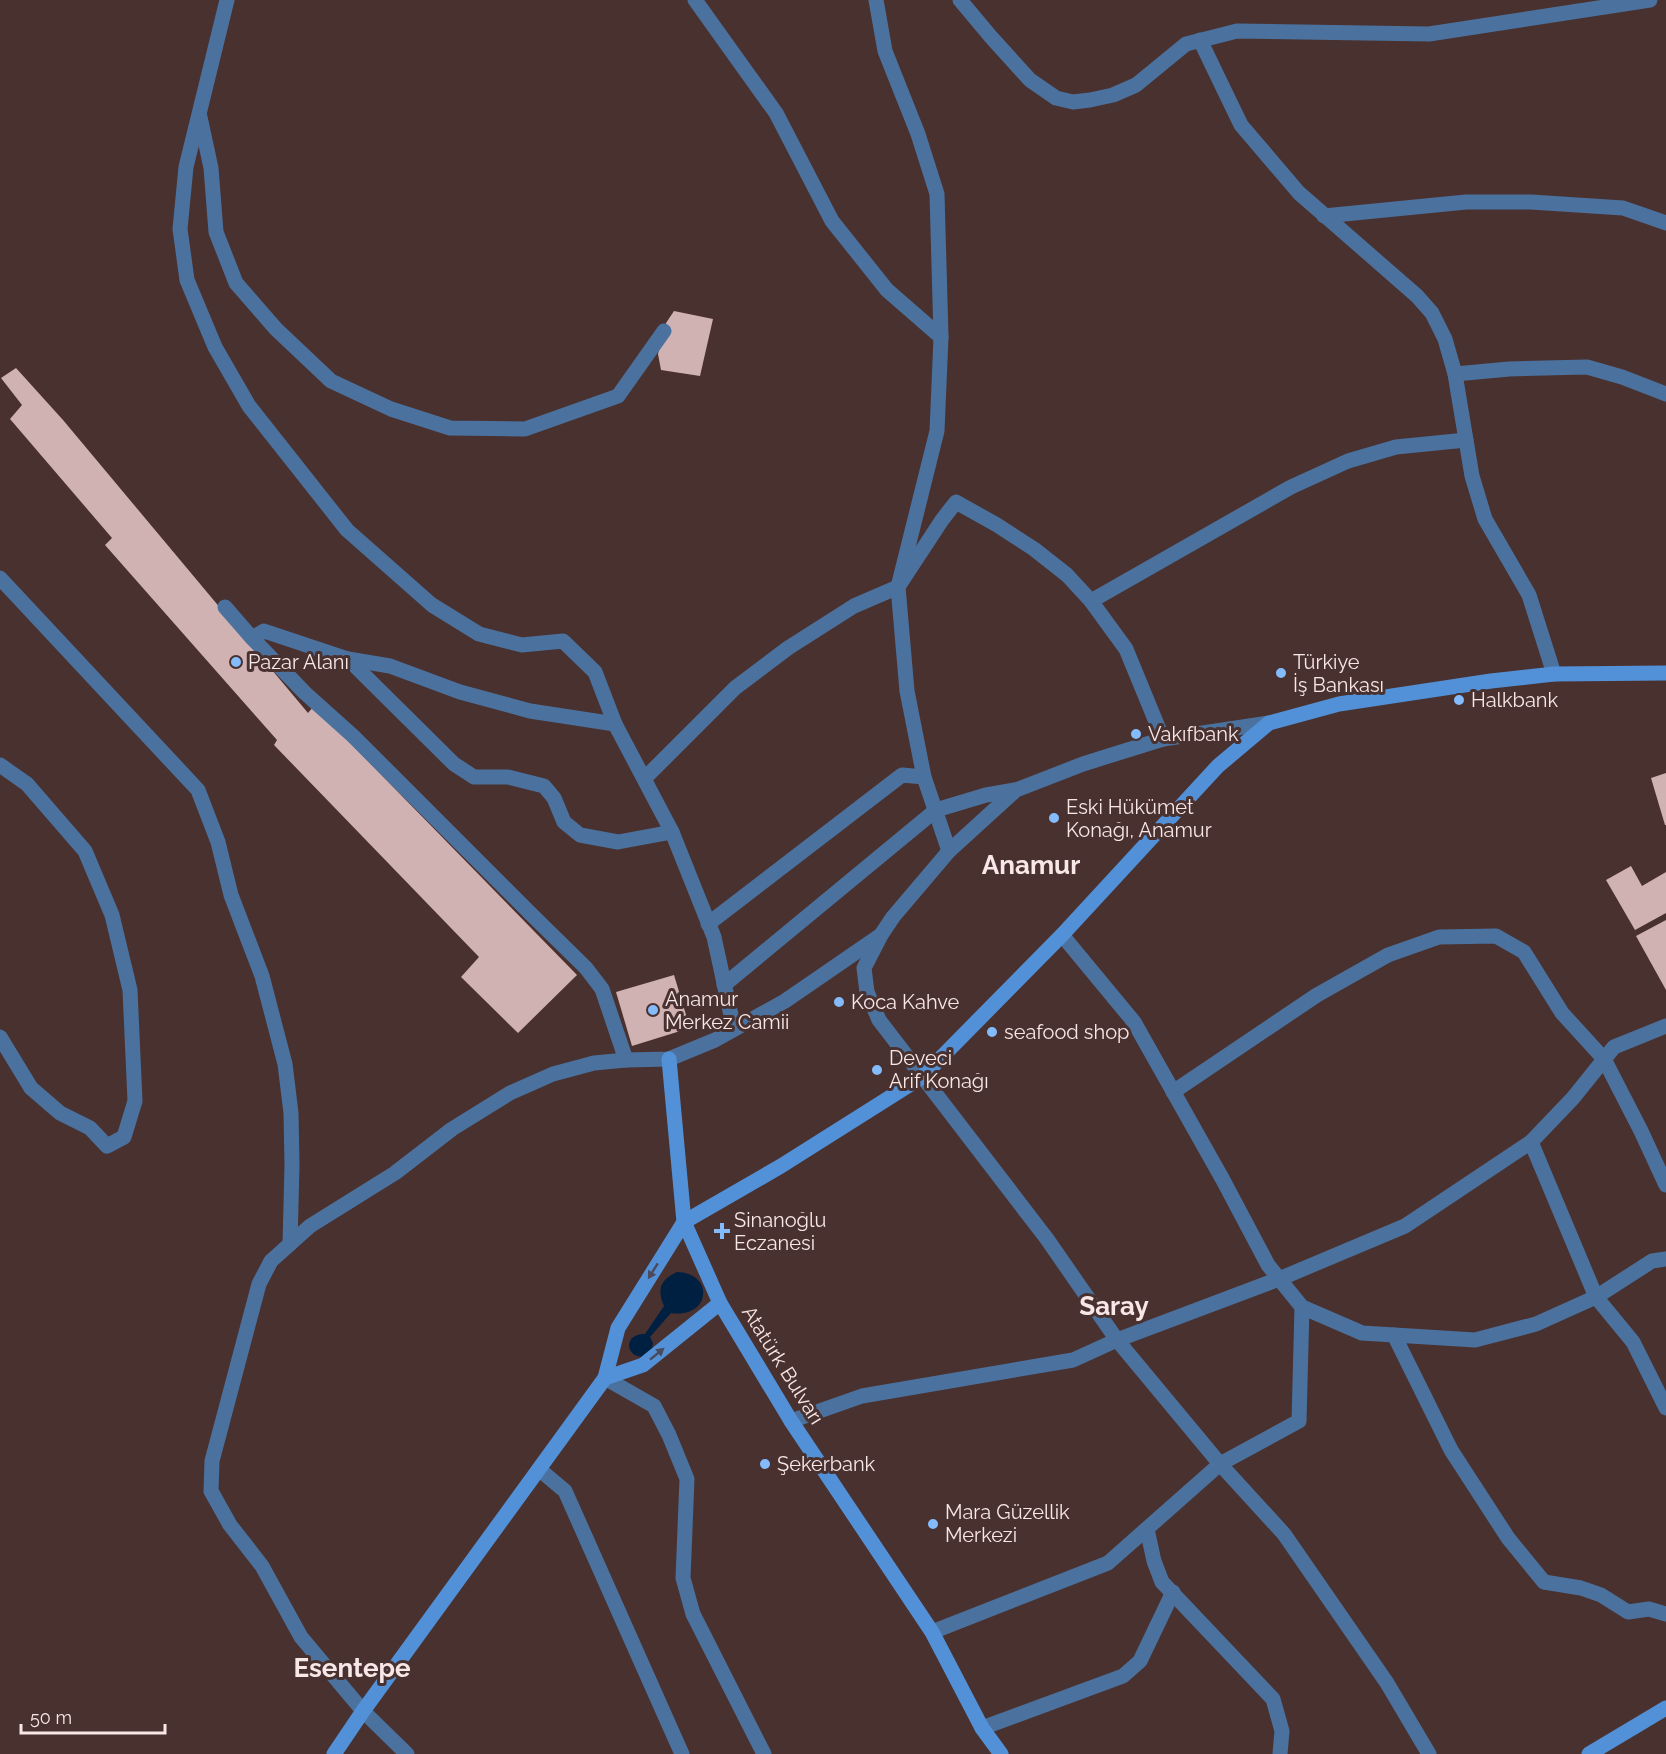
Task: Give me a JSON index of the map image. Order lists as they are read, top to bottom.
{
  "streets": {
    "street": ["Atatürk Bulvarı"]
  },
  "districts": ["Anamur", "Saray", "Esentepe"],
  "places": {
    "other": [
      "Pazar Alanı",
      "Türkiye İş Bankası",
      "Halkbank",
      "Vakıfbank",
      "Eski Hükümet Konağı, Anamur",
      "Koca Kahve",
      "Anamur Merkez Camii",
      "seafood shop",
      "Deveci Arif Konağı",
      "Şekerbank",
      "Mara Güzellik Merkezi"
    ],
    "health": ["Sinanoğlu Eczanesi"]
  },
  "scale_bar": "50 m"
}
